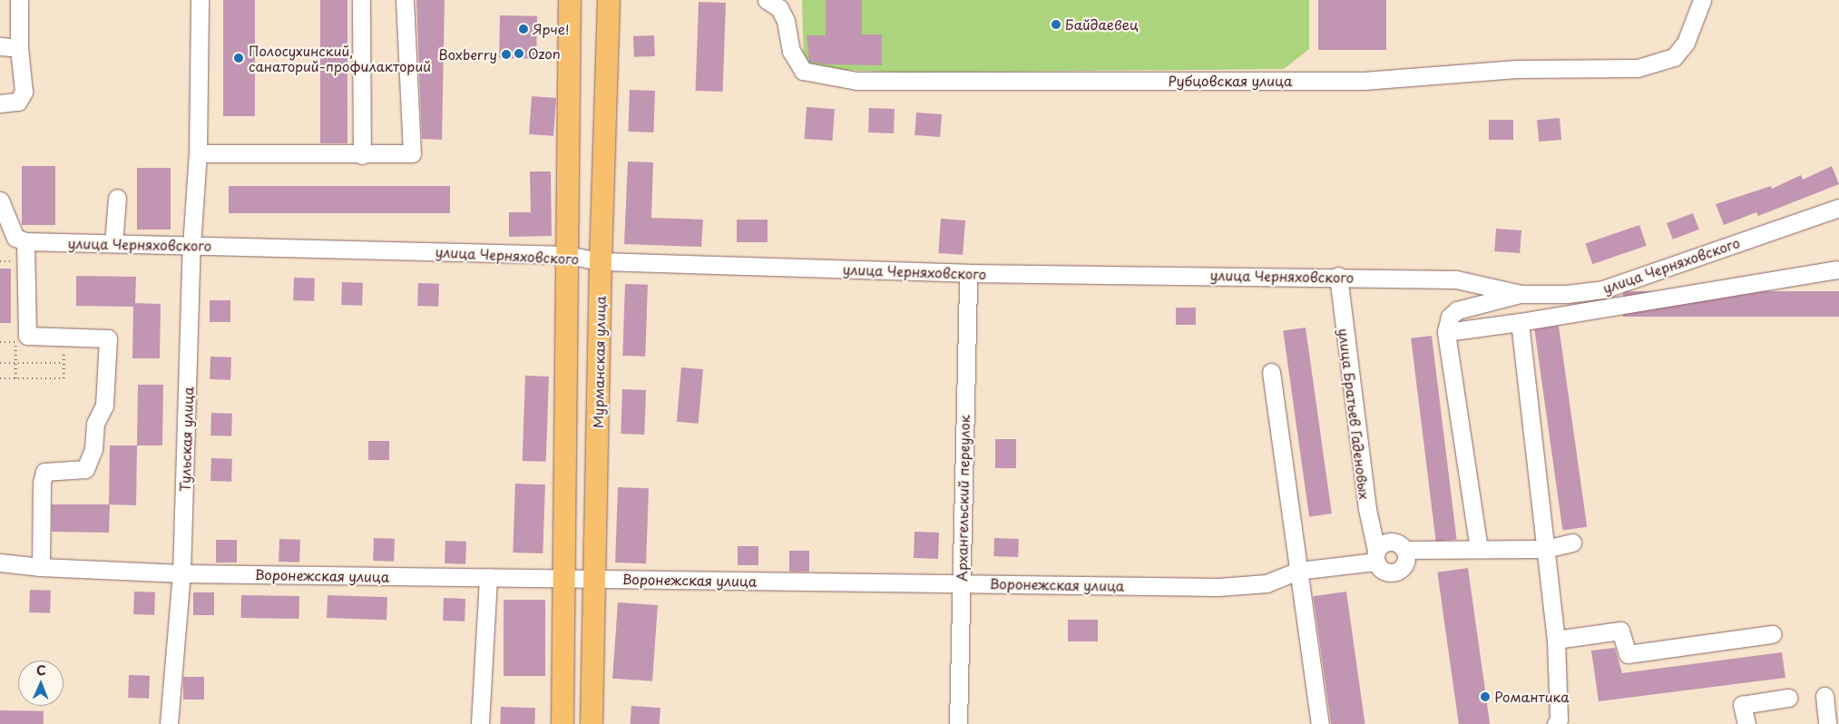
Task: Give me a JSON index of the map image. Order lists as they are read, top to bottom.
{
  "streets": {
    "main road": ["Мурманская улица"],
    "street": [
      "Рубцовская улица",
      "улица Черняховского",
      "улица Братьев Гаденовых",
      "Тульская улица",
      "Архангельский переулок",
      "Воронежская улица"
    ]
  },
  "crossings": [
    ["улица Черняховского", "Мурманская улица"],
    ["улица Черняховского", "улица Братьев Гаденовых"],
    ["улица Черняховского", "Тульская улица"],
    ["улица Черняховского", "Архангельский переулок"],
    ["Мурманская улица", "Воронежская улица"],
    ["улица Братьев Гаденовых", "Воронежская улица"],
    ["Тульская улица", "Воронежская улица"],
    ["Архангельский переулок", "Воронежская улица"]
  ],
  "places": [
    "Байдаевец",
    "Ярче!",
    "Ozon",
    "Boxberry",
    "Полосухинский, санаторий-профилакторий",
    "Романтика"
  ],
  "north": "top"
}
